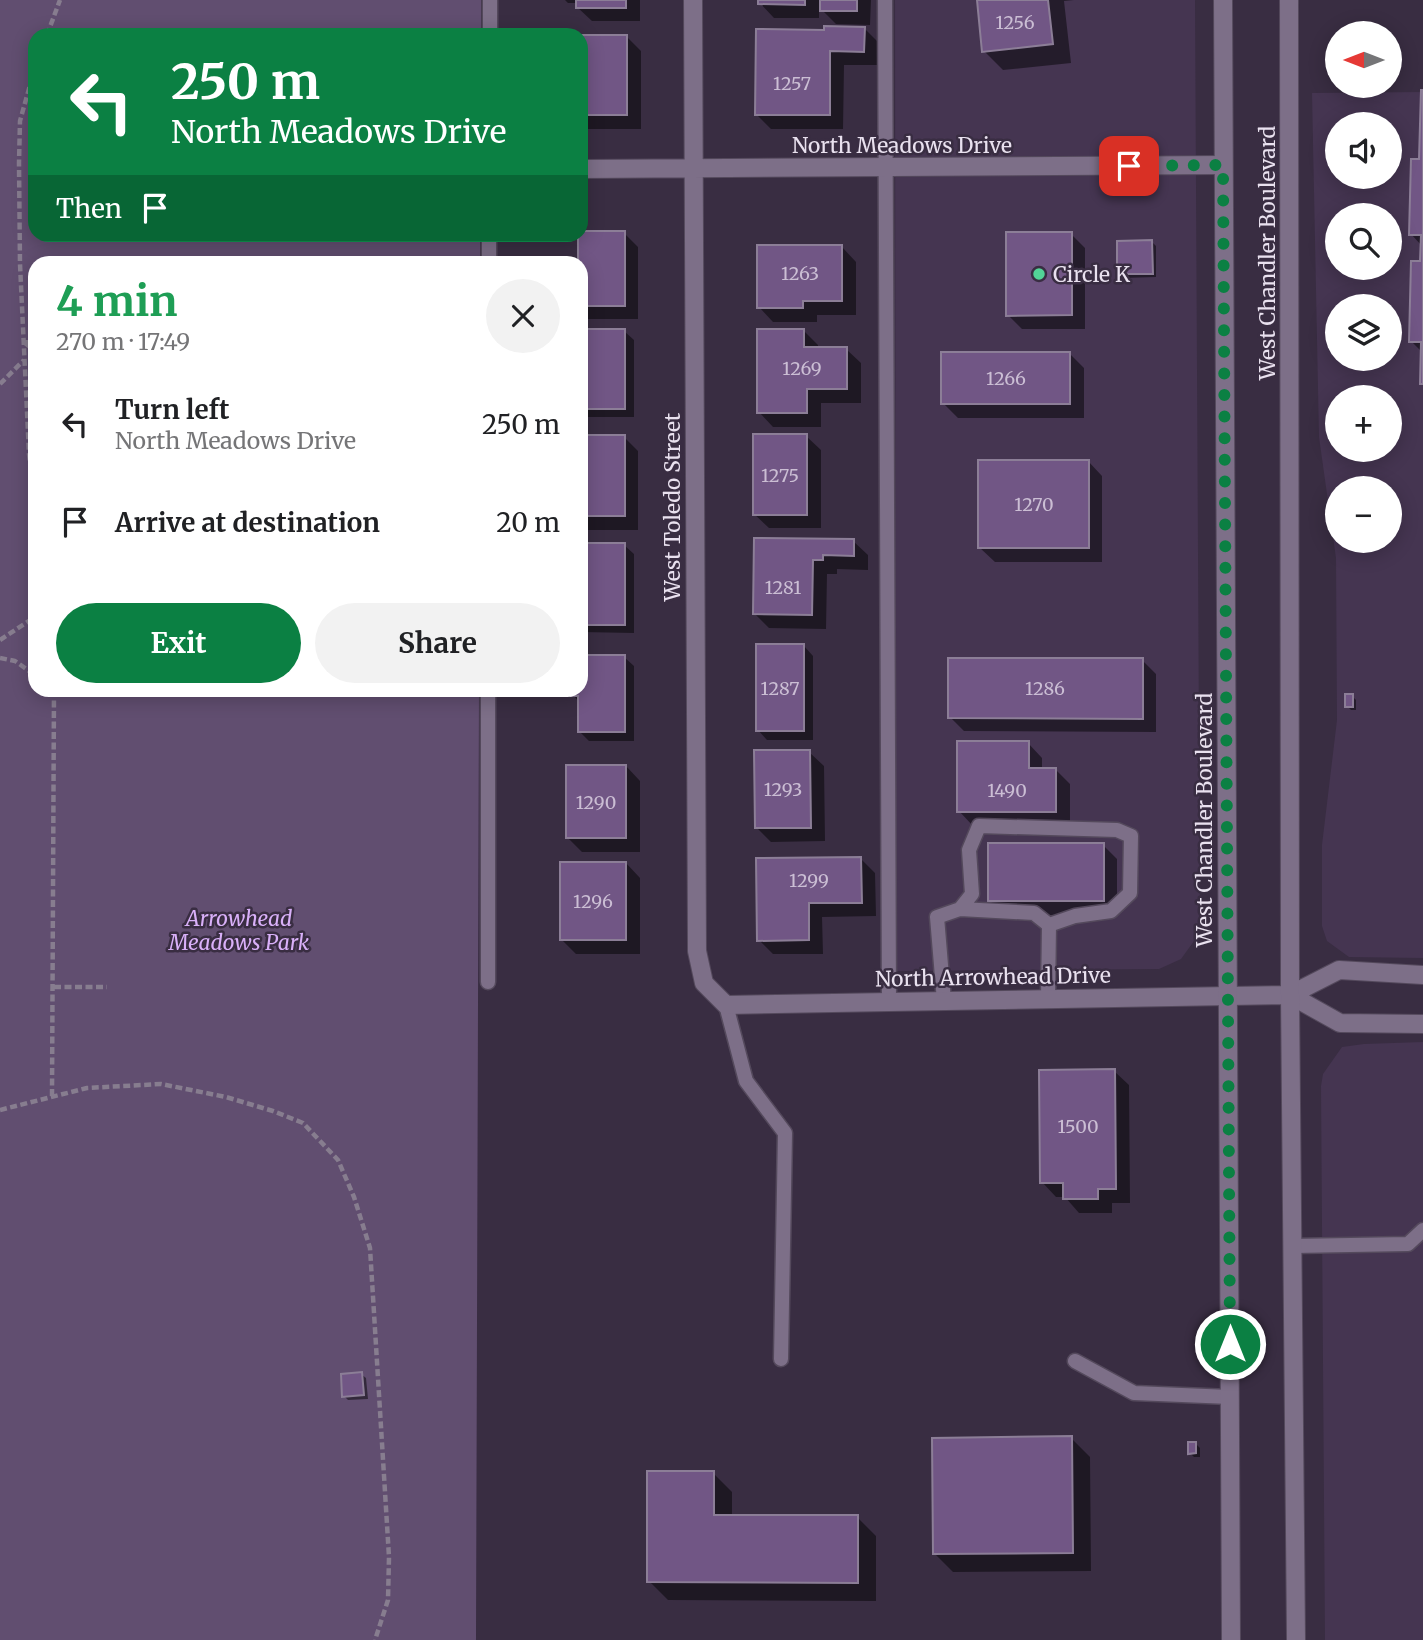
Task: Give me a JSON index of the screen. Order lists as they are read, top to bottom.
{
  "streets": {
    "main road": [
      "North Meadows Drive",
      "West Chandler Boulevard",
      "West Toledo Street",
      "North Arrowhead Drive"
    ]
  },
  "crossings": [
    ["North Meadows Drive", "West Chandler Boulevard"],
    ["North Meadows Drive", "West Toledo Street"],
    ["West Chandler Boulevard", "North Arrowhead Drive"],
    ["West Toledo Street", "North Arrowhead Drive"]
  ],
  "parks": ["Arrowhead Meadows Park"],
  "places": ["Circle K"],
  "house_numbers": [
    "1256",
    "1257",
    "1263",
    "1269",
    "1266",
    "1275",
    "1270",
    "1281",
    "1287",
    "1286",
    "1293",
    "1490",
    "1290",
    "1299",
    "1296",
    "1500"
  ],
  "north": "left",
  "page": {
    "map_buttons": ["+", "−"],
    "turn": ["250 m", "North Meadows Drive"],
    "then": "Then",
    "heading": ["4 min", "270 m · 17:49"],
    "list": [
      {
        "name": "Turn left",
        "note": "North Meadows Drive",
        "value": "250 m"
      },
      {
        "name": "Arrive at destination",
        "value": "20 m"
      }
    ],
    "buttons": ["Exit", "Share"]
  }
}
